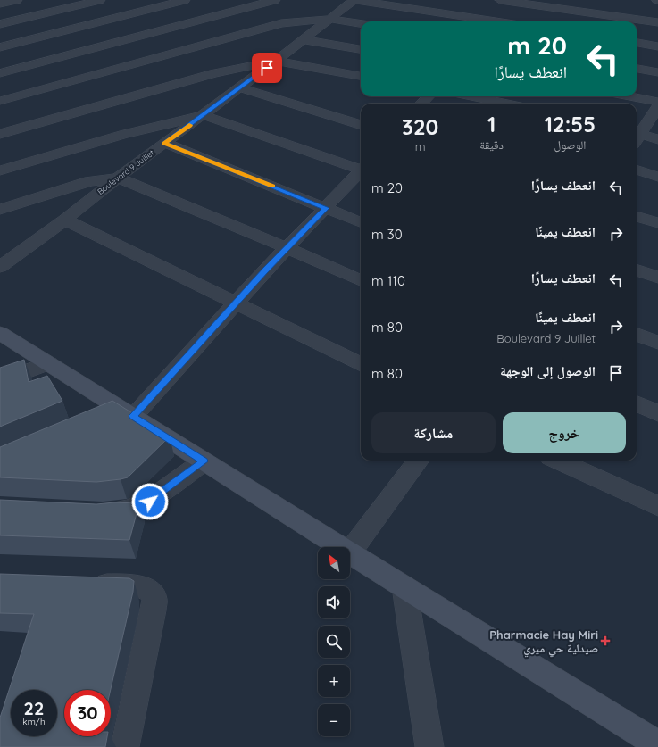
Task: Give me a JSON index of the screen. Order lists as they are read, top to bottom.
{
  "streets": {
    "street": ["Boulevard 9 Juillet"]
  },
  "places": {
    "health": ["Pharmacie Hay Miri صيدلية حي ميري"]
  },
  "north": "top left",
  "page": {
    "turn": ["20 m", "انعطف يسارًا"],
    "eta": [
      "12:55",
      "الوصول",
      "1",
      "دقيقة",
      "320",
      "m"
    ],
    "list": [
      {
        "name": "انعطف يسارًا",
        "value": "20 m"
      },
      {
        "name": "انعطف يمينًا",
        "value": "30 m"
      },
      {
        "name": "انعطف يسارًا",
        "value": "110 m"
      },
      {
        "name": "انعطف يمينًا",
        "note": "Boulevard 9 Juillet",
        "value": "80 m"
      },
      {
        "name": "الوصول إلى الوجهة",
        "value": "80 m"
      }
    ],
    "buttons": ["خروج", "مشاركة"],
    "map_buttons": ["+", "−"],
    "speed": "22 km/h",
    "limit": "30"
  }
}
